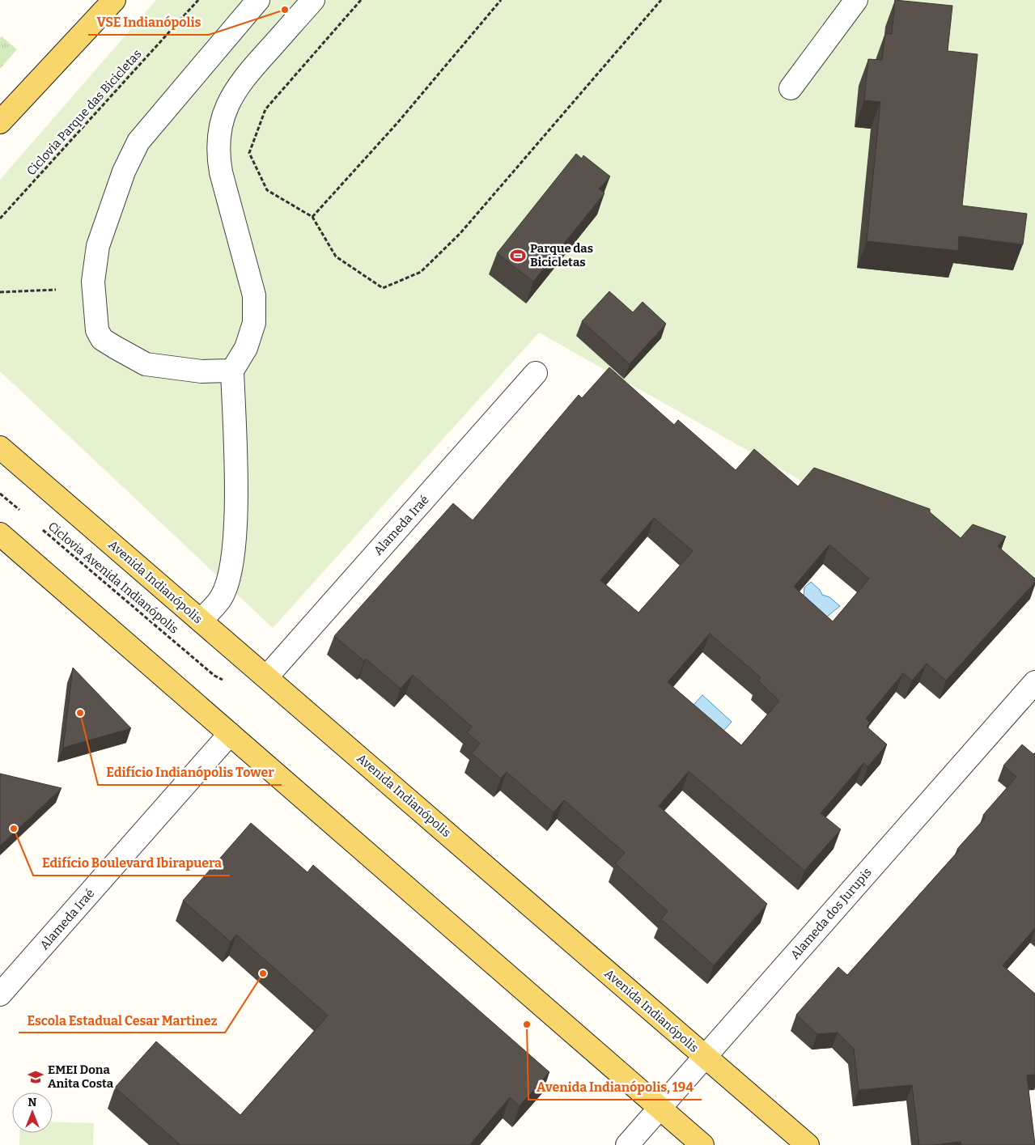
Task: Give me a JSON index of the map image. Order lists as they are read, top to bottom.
{
  "streets": {
    "main road": ["Avenida Indianópolis"],
    "street": ["Alameda Iraé", "Alameda dos Jurupis"],
    "path": ["Ciclovia Parque das Bicicletas", "Ciclovia Avenida Indianópolis"]
  },
  "crossings": [
    ["Alameda Iraé", "Avenida Indianópolis"],
    ["Avenida Indianópolis", "Alameda dos Jurupis"]
  ],
  "places": {
    "other": [
      "VSE Indianópolis",
      "Edifício Indianópolis Tower",
      "Edifício Boulevard Ibirapuera",
      "Escola Estadual Cesar Martinez",
      "Avenida Indianópolis, 194"
    ],
    "sports": ["Parque das Bicicletas"],
    "school or university": ["EMEI Dona Anita Costa"]
  },
  "north": "top"
}
